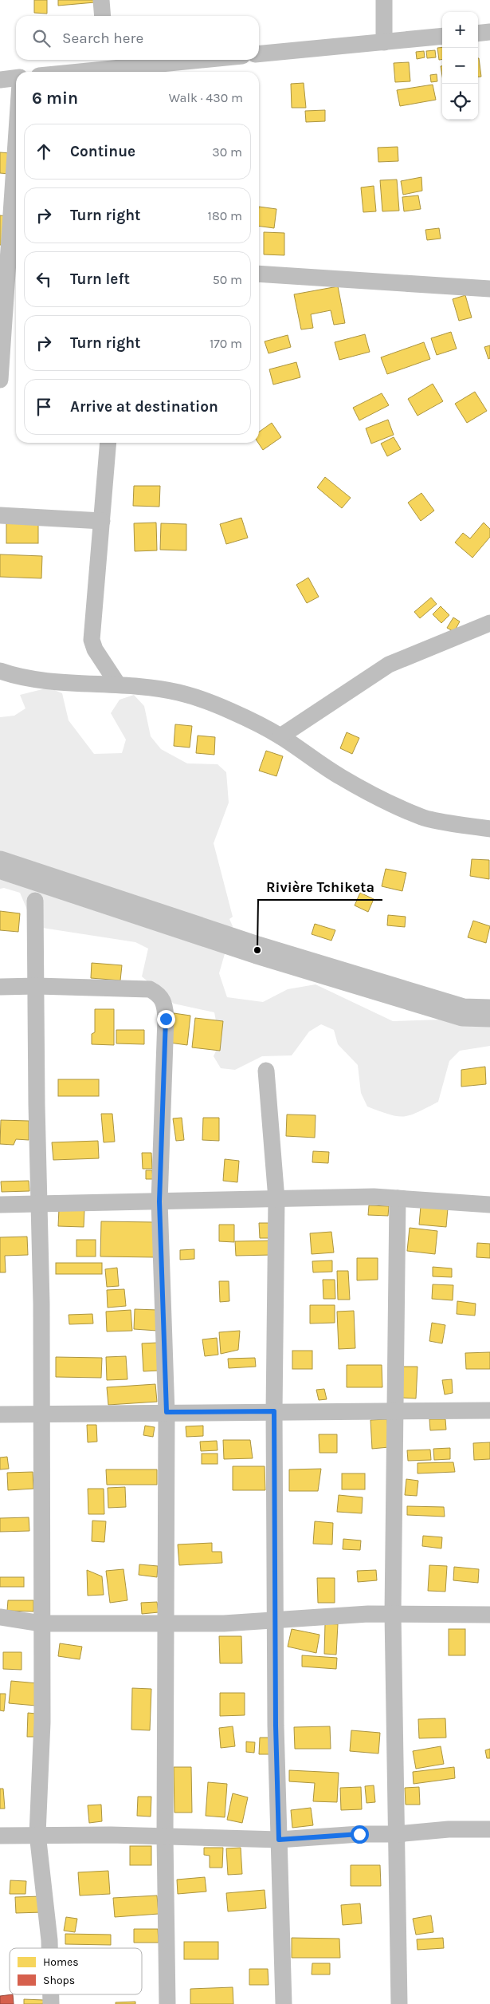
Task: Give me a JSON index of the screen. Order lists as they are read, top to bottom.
{
  "places": ["Rivière Tchiketa"],
  "legend": ["Homes", "Shops"],
  "page": {
    "map_buttons": ["+", "−"],
    "search": "Search here",
    "heading": ["6 min", "Walk · 430 m"],
    "list": [
      ["Continue", "30 m"],
      ["Turn right", "180 m"],
      ["Turn left", "50 m"],
      ["Turn right", "170 m"],
      "Arrive at destination"
    ]
  }
}
